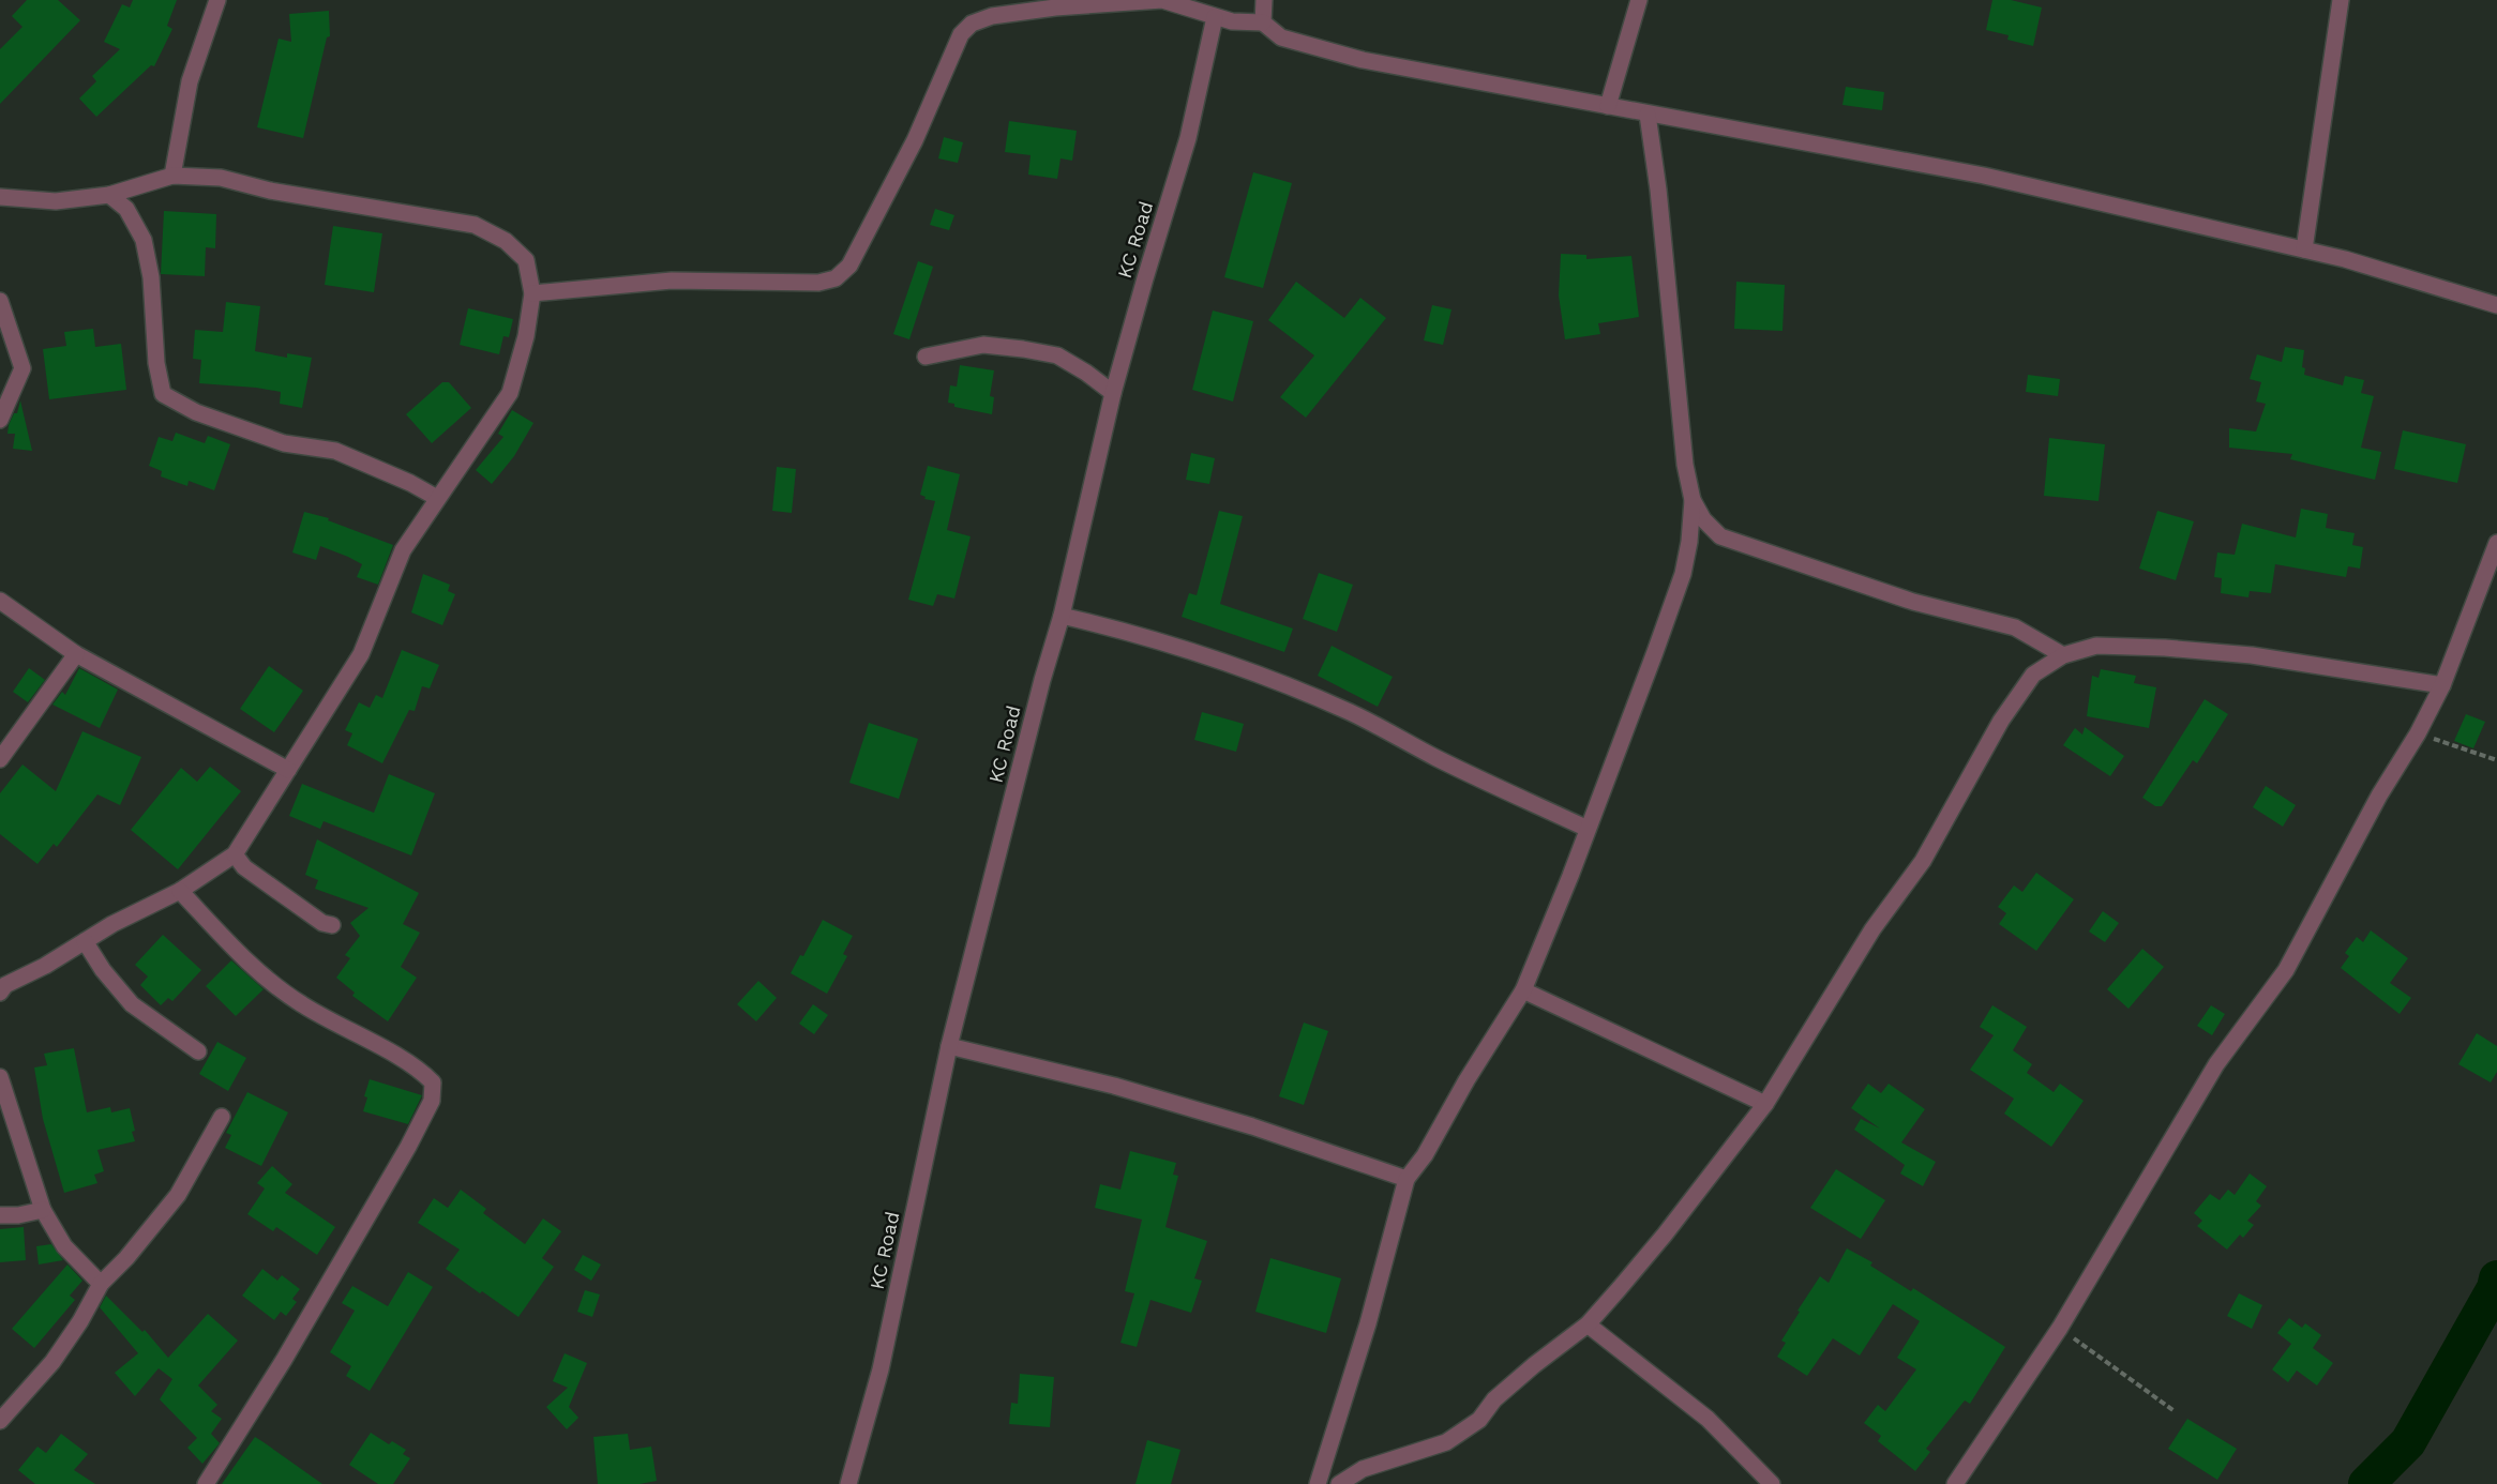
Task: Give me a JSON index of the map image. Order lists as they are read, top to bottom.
{
  "streets": {
    "street": ["KC Road"]
  }
}
